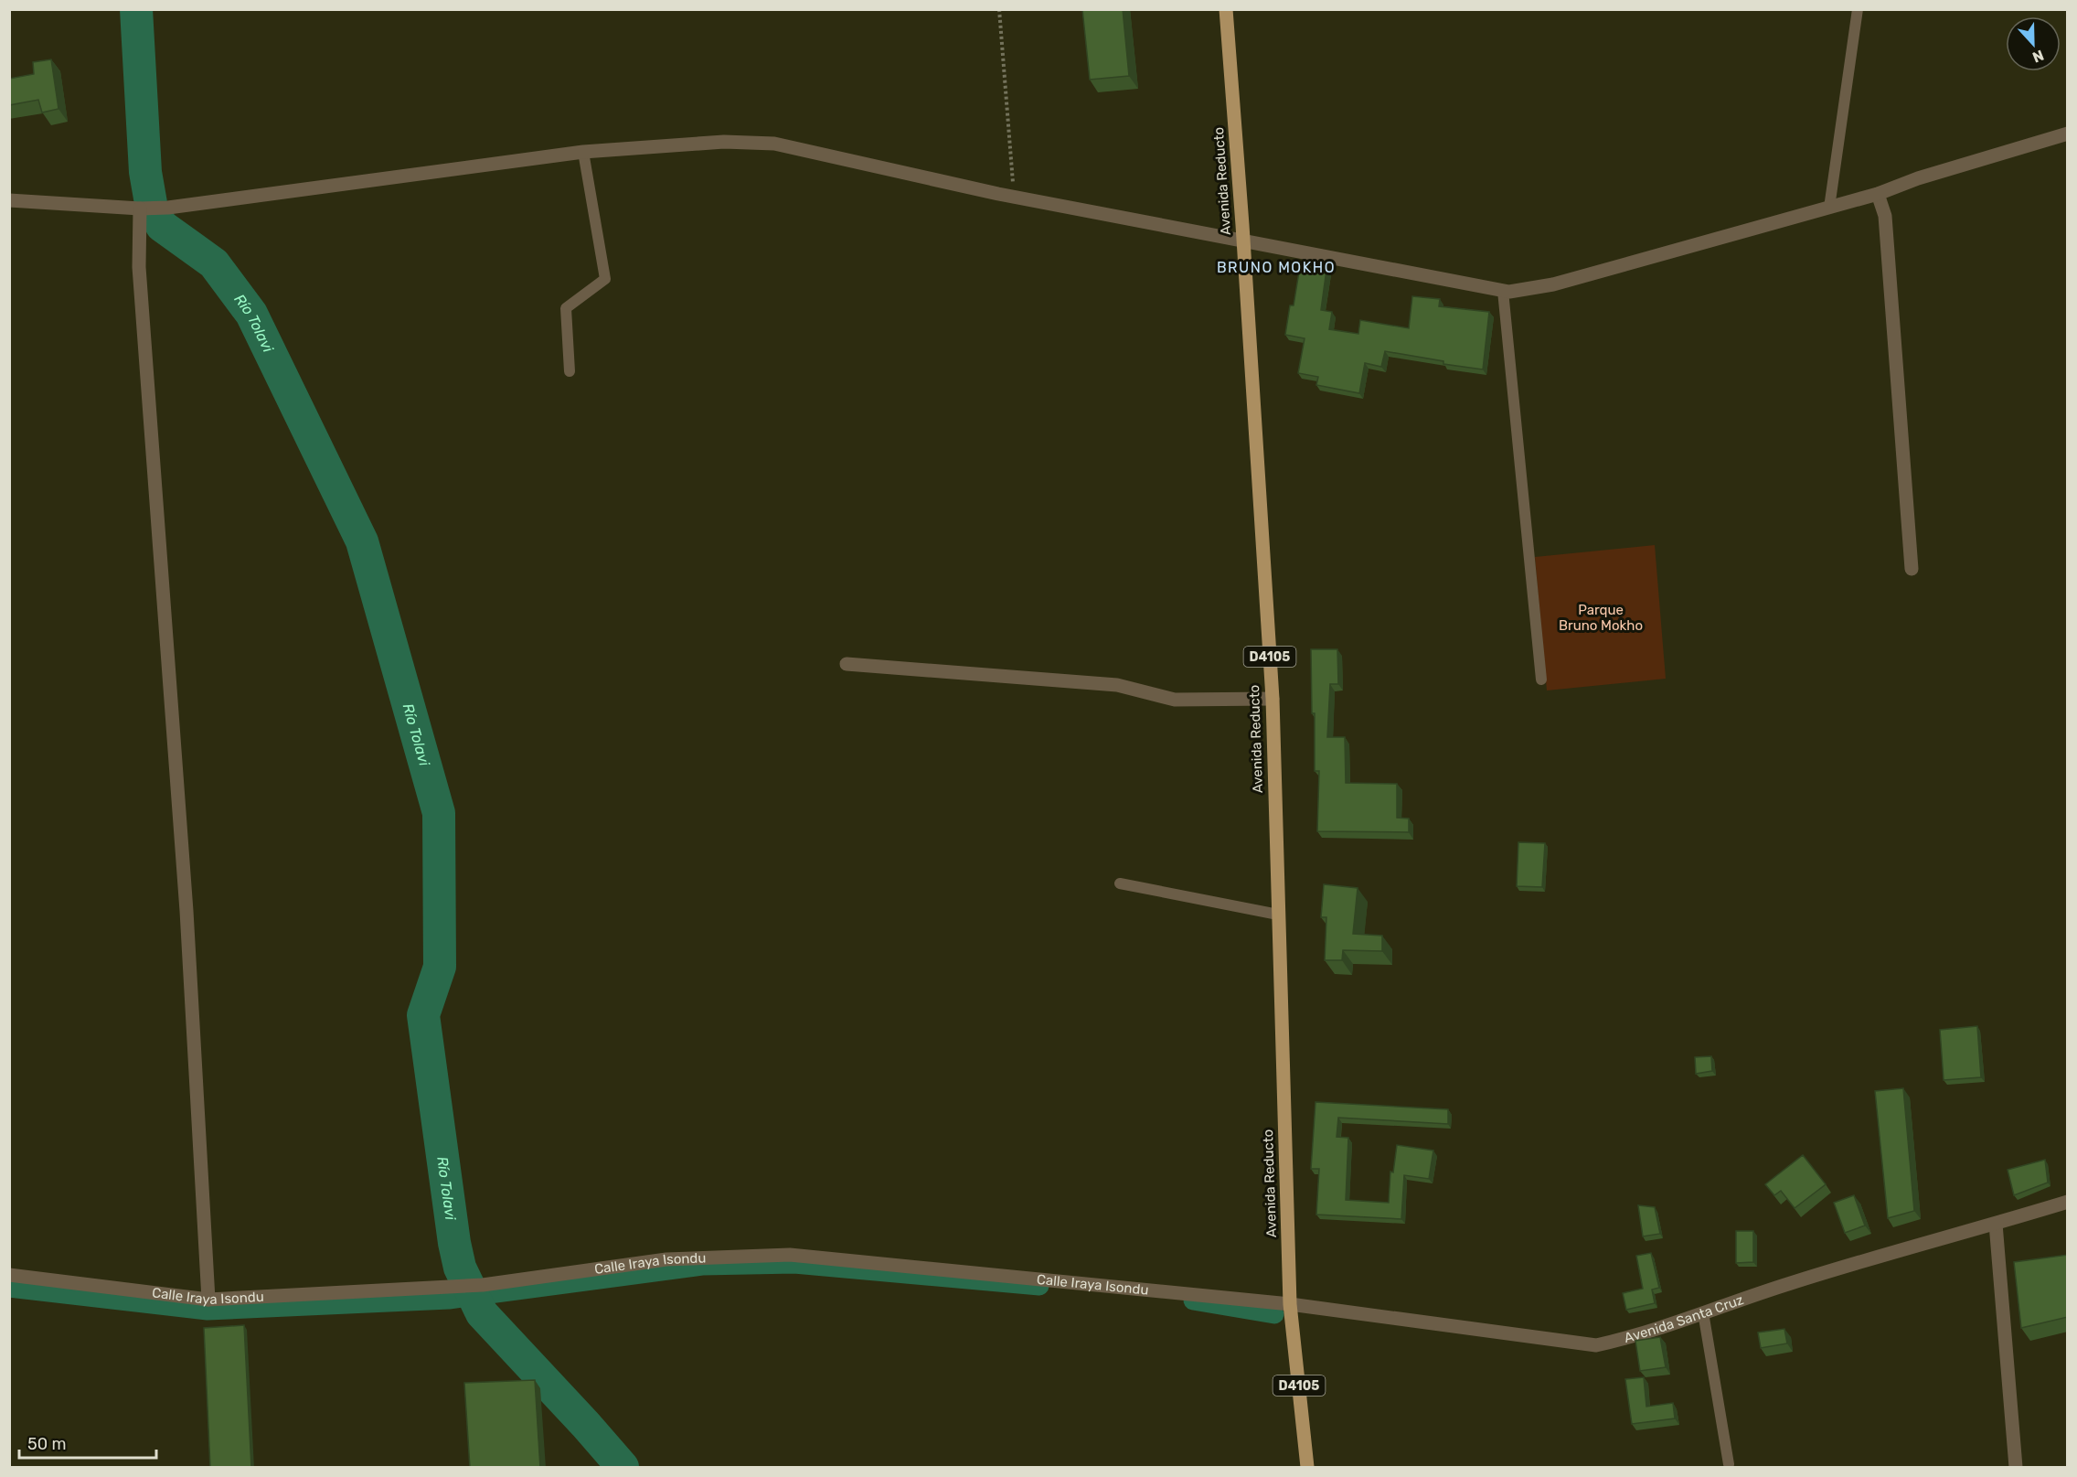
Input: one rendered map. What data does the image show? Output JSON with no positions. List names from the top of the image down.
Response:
{
  "streets": {
    "main road": ["Avenida Reducto", "D4105"],
    "street": ["Calle Iraya Isondu", "Avenida Santa Cruz"]
  },
  "crossings": [
    ["Avenida Reducto", "Calle Iraya Isondu"],
    ["Avenida Reducto", "Avenida Santa Cruz"],
    ["Calle Iraya Isondu", "Avenida Santa Cruz"]
  ],
  "districts": ["BRUNO MOKHO"],
  "water": ["Río Tolavi"],
  "parks": ["Parque Bruno Mokho"],
  "scale_bar": "50 m",
  "north": "bottom"
}
